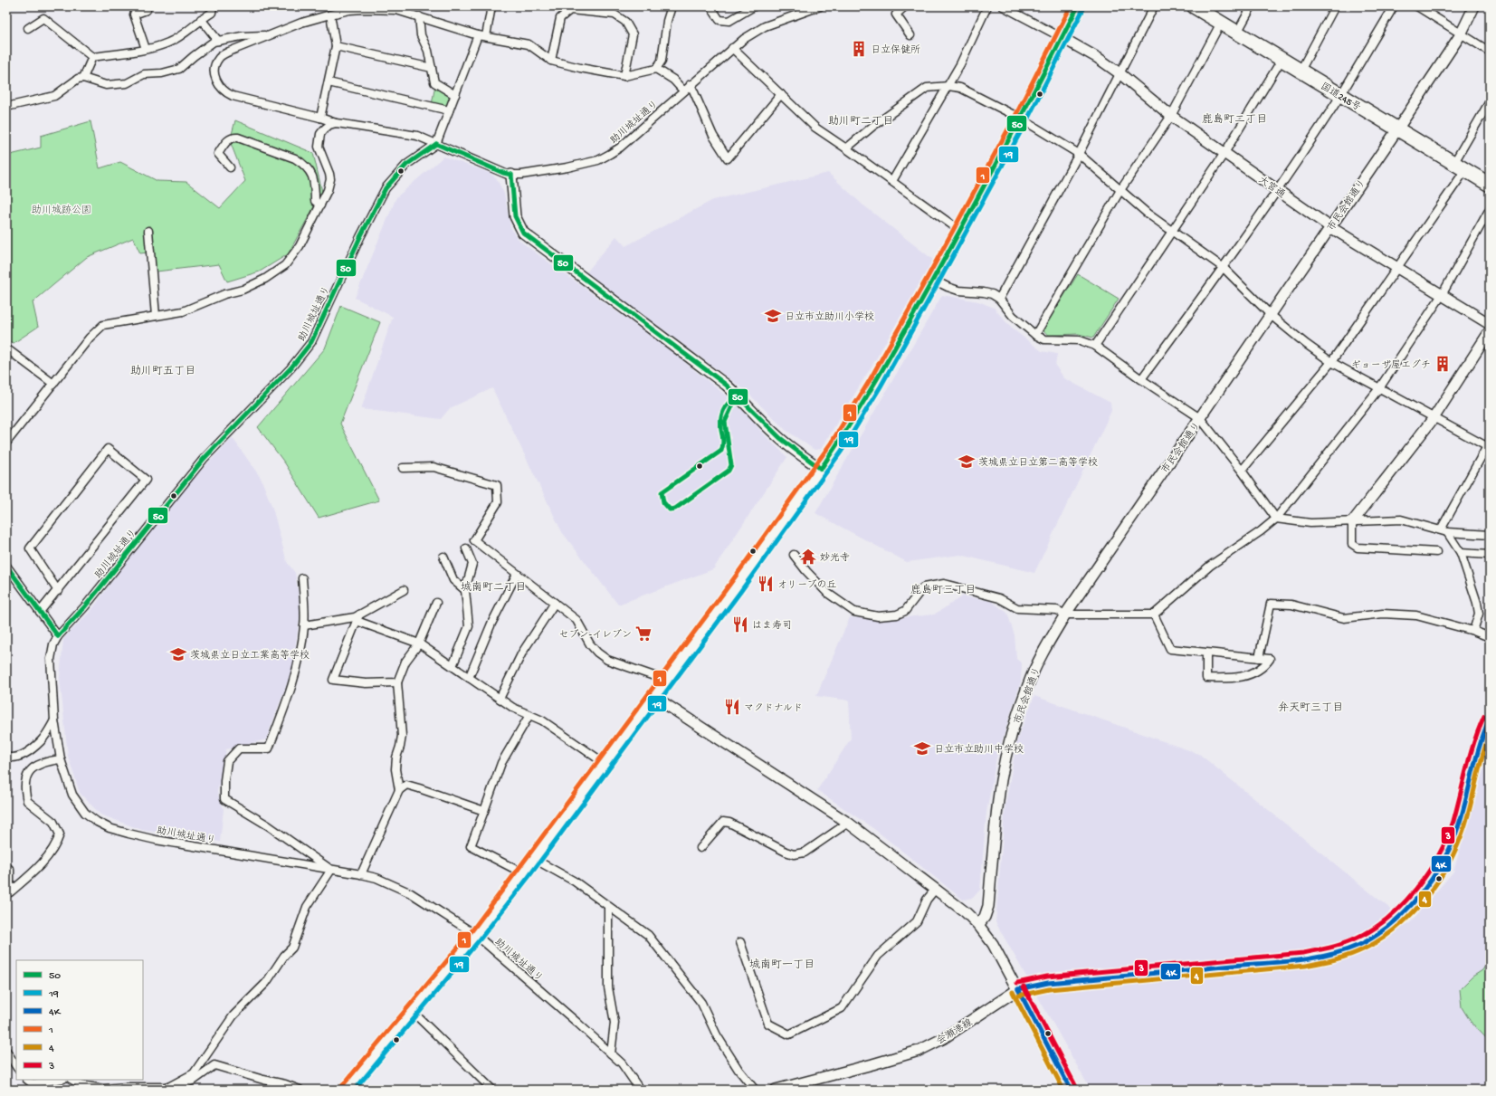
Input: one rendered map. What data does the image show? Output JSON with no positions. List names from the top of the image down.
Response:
{
  "streets": {
    "highway": ["国道245号"],
    "street": [
      "助川城址通り",
      "大宮通",
      "市民会館通り",
      "会瀬港線"
    ]
  },
  "crossings": [
    ["国道245号", "市民会館通り"],
    ["大宮通", "市民会館通り"]
  ],
  "districts": [
    "鹿島町二丁目",
    "助川町二丁目",
    "助川町五丁目",
    "城南町二丁目",
    "鹿島町三丁目",
    "弁天町三丁目",
    "城南町一丁目"
  ],
  "parks": ["助川城跡公園"],
  "places": {
    "building": ["日立保健所", "ギョーザ屋エグチ"],
    "school or university": [
      "日立市立助川小学校",
      "茨城県立日立第二高等学校",
      "茨城県立日立工業高等学校",
      "日立市立助川中学校"
    ],
    "temple": ["妙光寺"],
    "restaurant": ["オリーブの丘", "はま寿司", "マクドナルド"],
    "supermarket": ["セブン-イレブン"]
  },
  "lines": [
    "transit line 50",
    "transit line 1",
    "transit line 19",
    "transit line 3",
    "transit line 4K",
    "transit line 4"
  ],
  "legend": [
    "50",
    "19",
    "4K",
    "1",
    "4",
    "3"
  ]
}
